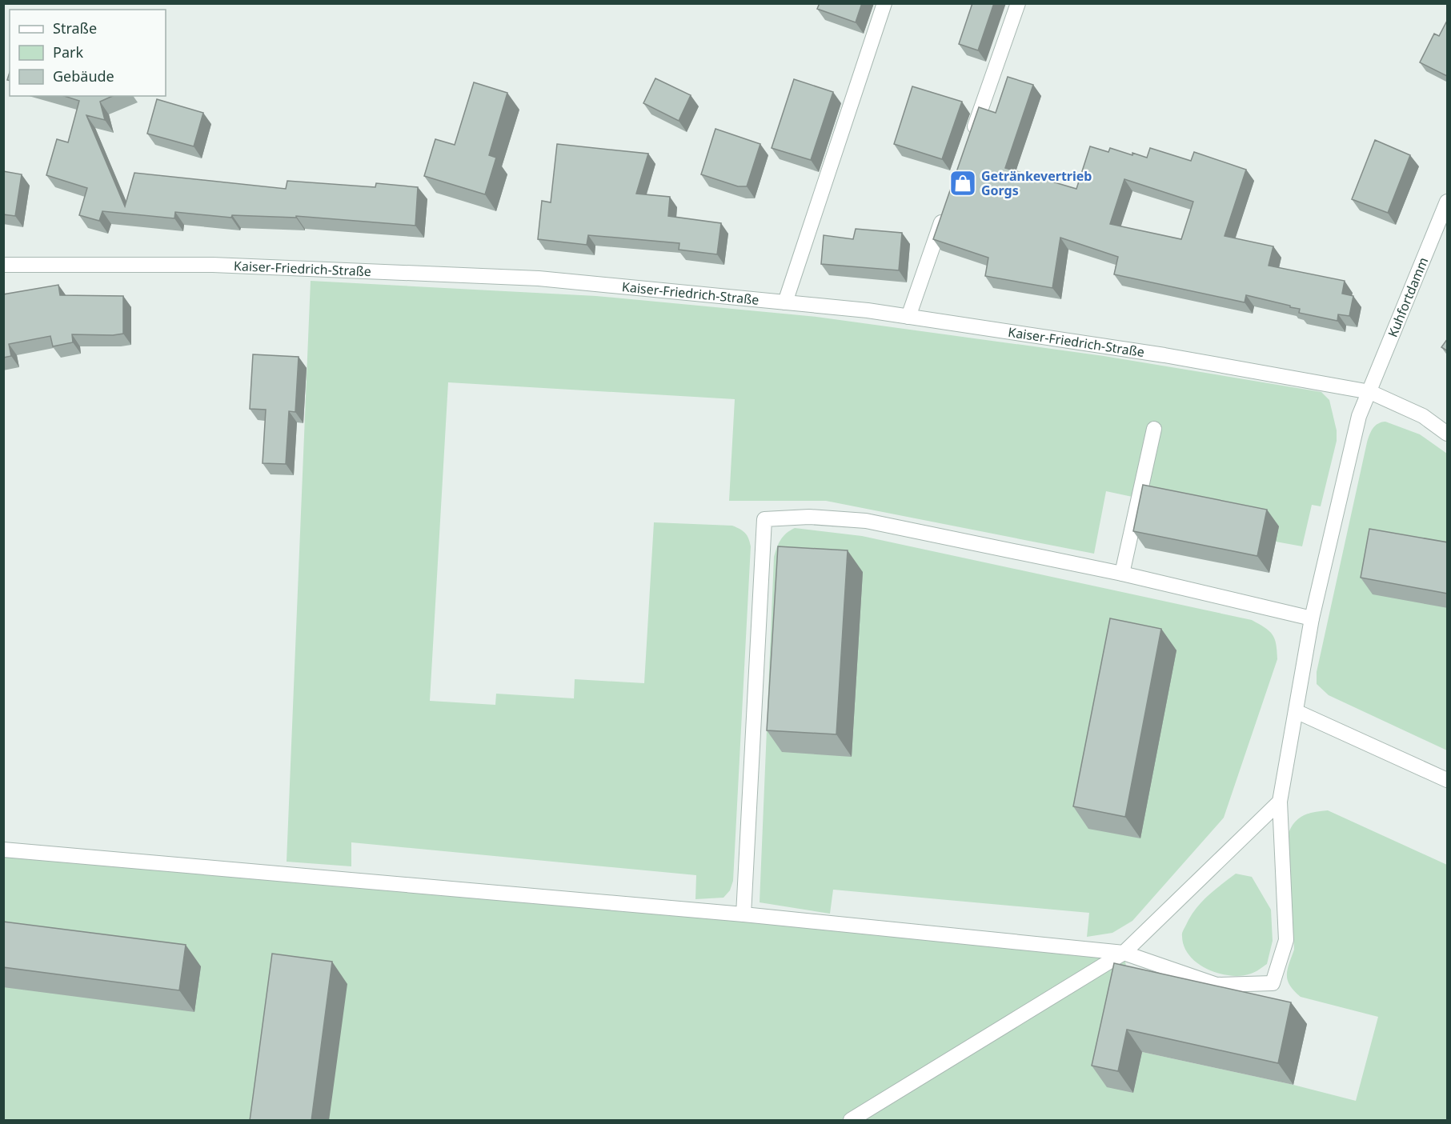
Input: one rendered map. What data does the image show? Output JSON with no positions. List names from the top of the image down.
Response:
{
  "streets": {
    "street": ["Kaiser-Friedrich-Straße", "Kuhfortdamm"]
  },
  "crossings": [
    ["Kaiser-Friedrich-Straße", "Kuhfortdamm"]
  ],
  "places": {
    "shop": ["Getränkevertrieb Gorgs"]
  },
  "legend": ["Straße", "Park", "Gebäude"]
}
